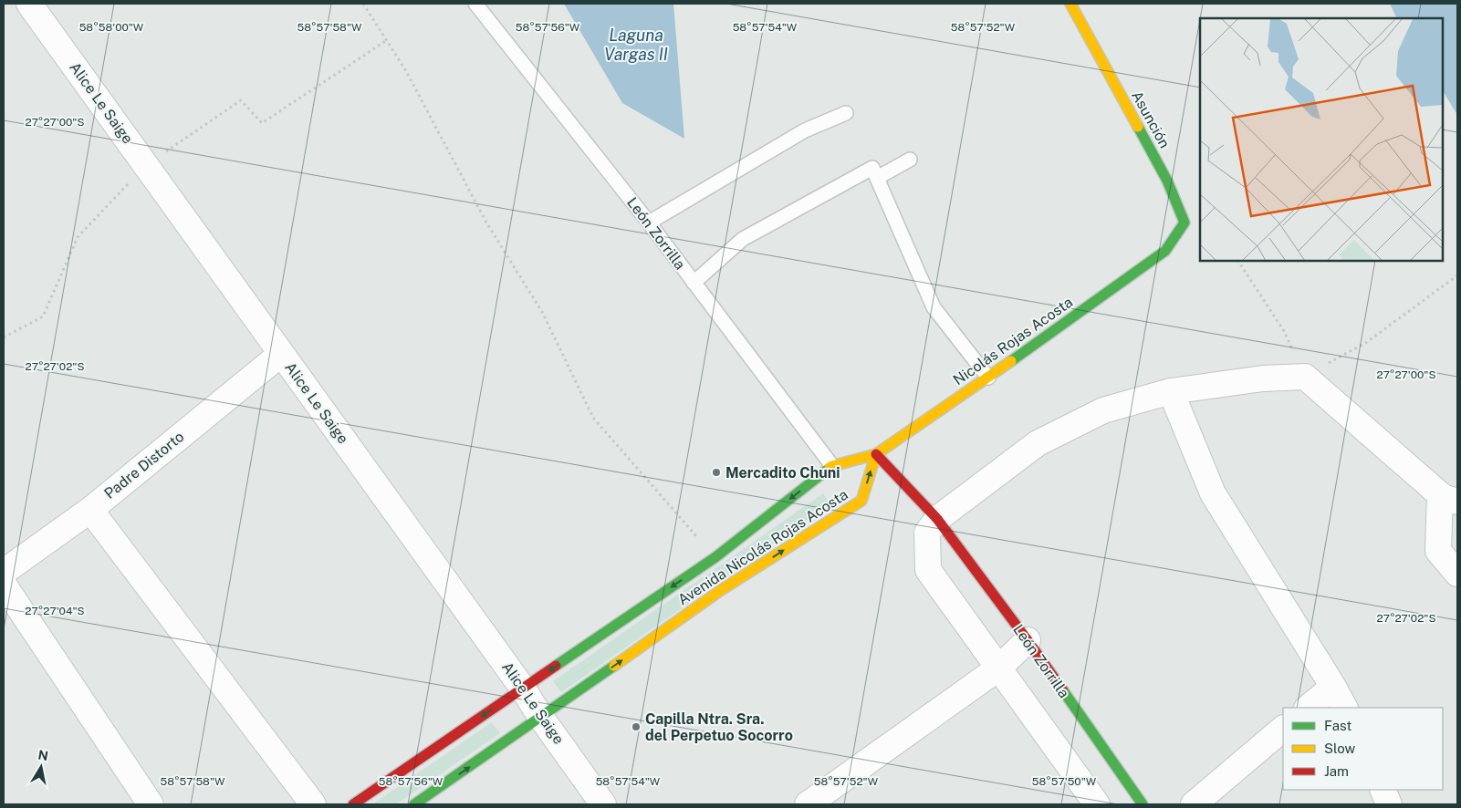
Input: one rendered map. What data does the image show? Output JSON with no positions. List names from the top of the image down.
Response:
{
  "streets": {
    "main road": [
      "Asunción",
      "León Zorrilla",
      "Nicolás Rojas Acosta",
      "Avenida Nicolás Rojas Acosta"
    ],
    "street": ["Alice Le Saige", "Padre Distorto"]
  },
  "crossings": [
    ["Alice Le Saige", "Padre Distorto"],
    ["Alice Le Saige", "Avenida Nicolás Rojas Acosta"],
    ["Asunción", "Nicolás Rojas Acosta"],
    ["León Zorrilla", "Nicolás Rojas Acosta"],
    ["León Zorrilla", "Avenida Nicolás Rojas Acosta"],
    ["Nicolás Rojas Acosta", "Avenida Nicolás Rojas Acosta"]
  ],
  "water": ["Laguna Vargas II"],
  "places": ["Mercadito Chuni", "Capilla Ntra. Sra. del Perpetuo Socorro"],
  "legend": ["Fast", "Slow", "Jam"],
  "north": "top",
  "coordinates": [
    "58°58'00\"W",
    "58°57'58\"W",
    "58°57'56\"W",
    "58°57'54\"W",
    "58°57'52\"W",
    "27°27'00\"S",
    "27°27'02\"S",
    "27°27'04\"S",
    "58°57'50\"W"
  ]
}
